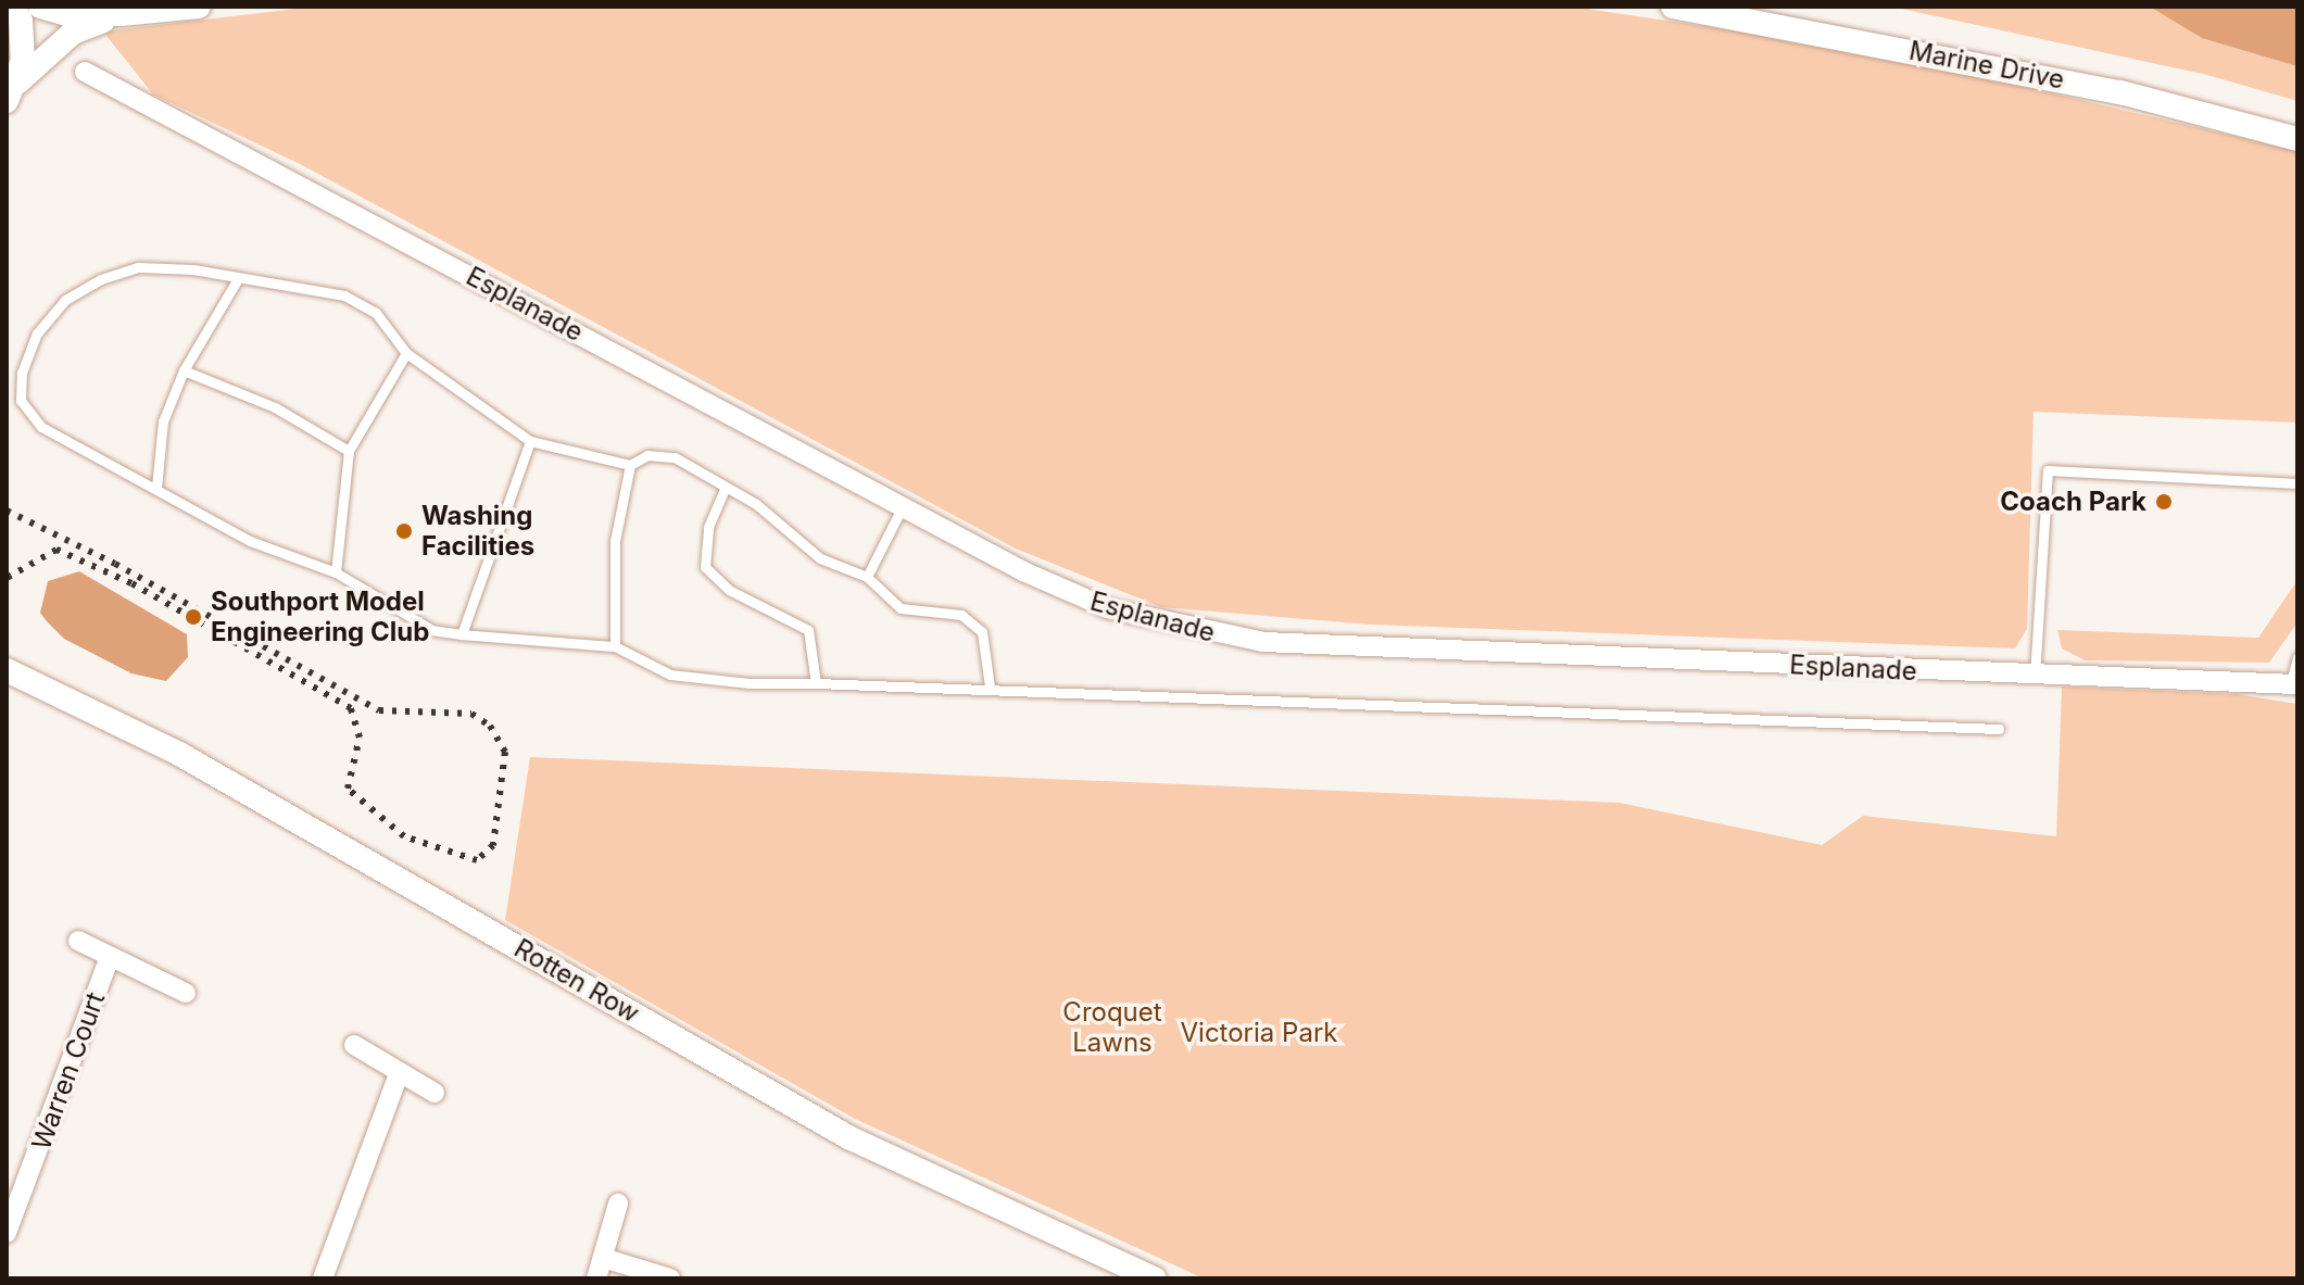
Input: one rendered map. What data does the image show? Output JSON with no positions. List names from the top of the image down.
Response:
{
  "streets": {
    "street": [
      "Marine Drive",
      "Esplanade",
      "Rotten Row",
      "Warren Court"
    ]
  },
  "parks": ["Croquet Lawns", "Victoria Park"],
  "places": ["Coach Park", "Washing Facilities", "Southport Model Engineering Club"]
}
